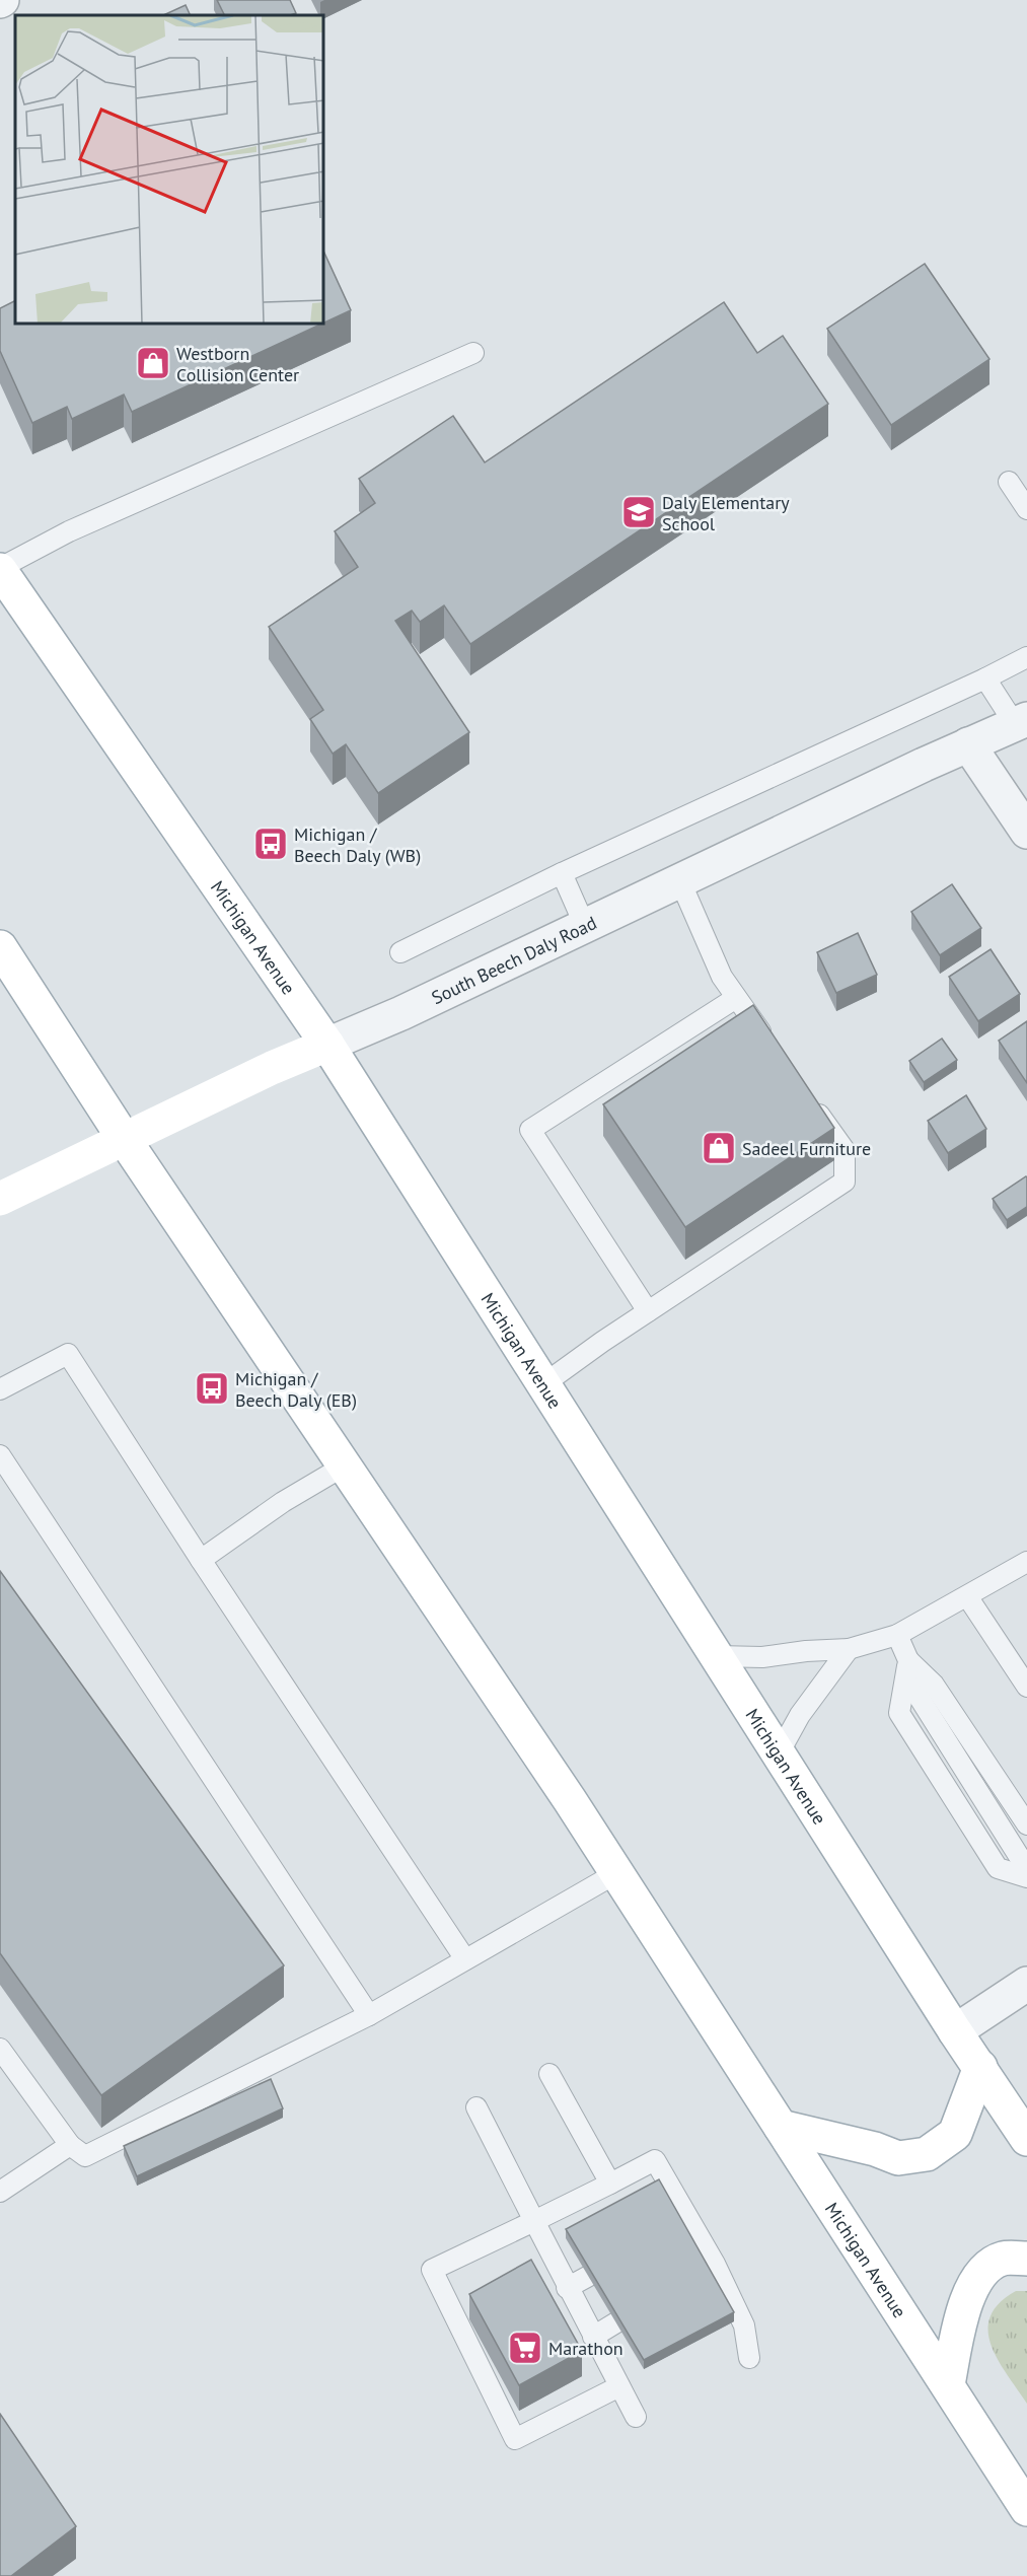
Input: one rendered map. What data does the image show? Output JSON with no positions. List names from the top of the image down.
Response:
{
  "streets": {
    "main road": ["Michigan Avenue", "South Beech Daly Road"]
  },
  "crossings": [
    ["Michigan Avenue", "South Beech Daly Road"]
  ],
  "places": {
    "shop": ["Westborn Collision Center", "Sadeel Furniture"],
    "school or university": ["Daly Elementary School"],
    "bus stop": ["Michigan / Beech Daly (WB)", "Michigan / Beech Daly (EB)"],
    "supermarket": ["Marathon"]
  }
}
